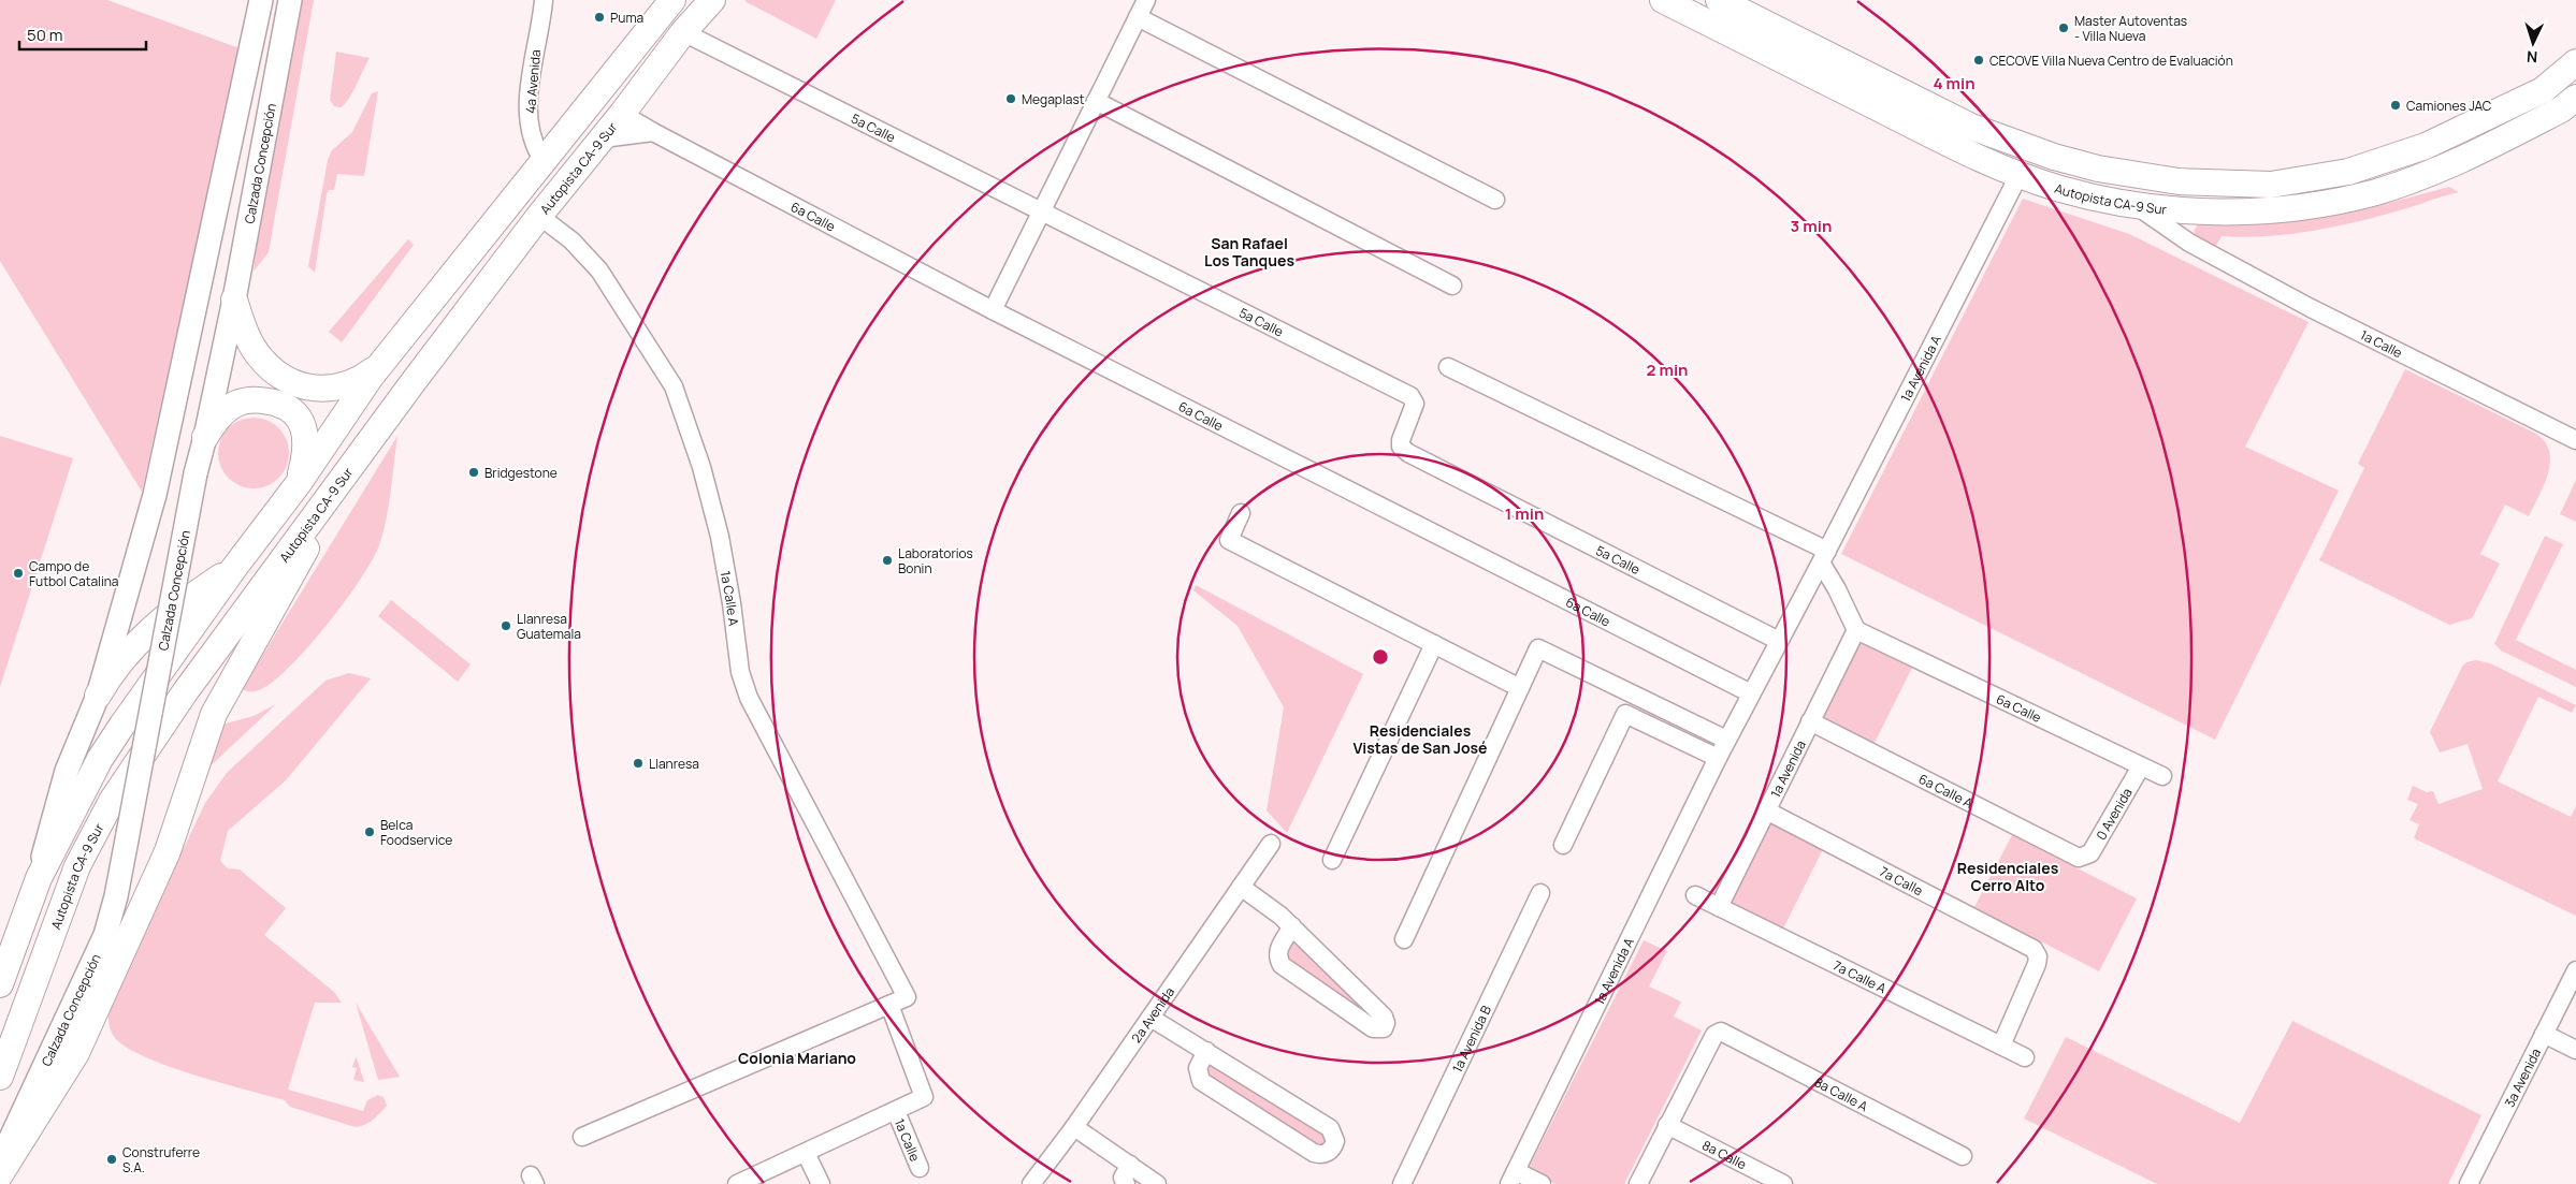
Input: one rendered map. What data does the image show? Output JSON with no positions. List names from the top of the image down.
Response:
{
  "streets": {
    "highway": ["Autopista CA-9 Sur"],
    "main road": ["Calzada Concepción"],
    "street": [
      "4a Avenida",
      "5a Calle",
      "6a Calle",
      "1a Calle",
      "1a Avenida A",
      "1a Calle A",
      "1a Avenida",
      "6a Calle A",
      "0 Avenida",
      "7a Calle",
      "7a Calle A",
      "2a Avenida",
      "1a Avenida B",
      "3a Avenida",
      "8a Calle A",
      "8a Calle"
    ]
  },
  "crossings": [
    ["5a Calle", "Autopista CA-9 Sur"],
    ["5a Calle", "1a Avenida A"],
    ["Autopista CA-9 Sur", "6a Calle"],
    ["Autopista CA-9 Sur", "1a Calle"],
    ["Autopista CA-9 Sur", "1a Avenida A"],
    ["Autopista CA-9 Sur", "1a Calle A"],
    ["6a Calle", "1a Avenida A"],
    ["6a Calle", "1a Avenida"],
    ["6a Calle", "0 Avenida"],
    ["1a Avenida", "6a Calle A"],
    ["1a Avenida", "7a Calle"],
    ["1a Avenida", "7a Calle A"],
    ["6a Calle A", "0 Avenida"],
    ["7a Calle", "7a Calle A"],
    ["8a Calle A", "8a Calle"]
  ],
  "districts": [
    "San Rafael Los Tanques",
    "Residenciales Vistas de San José",
    "Residenciales Cerro Alto",
    "Colonia Mariano"
  ],
  "places": [
    "Puma",
    "Master Autoventas - Villa Nueva",
    "CECOVE Villa Nueva Centro de Evaluación",
    "Megaplast",
    "Camiones JAC",
    "Bridgestone",
    "Laboratorios Bonin",
    "Campo de Futbol Catalina",
    "Llanresa Guatemala",
    "Llanresa",
    "Belca Foodservice",
    "Construferre S.A."
  ],
  "scale_bar": "50 m",
  "north": "bottom",
  "rings": [
    "4 min",
    "3 min",
    "2 min",
    "1 min"
  ]
}
